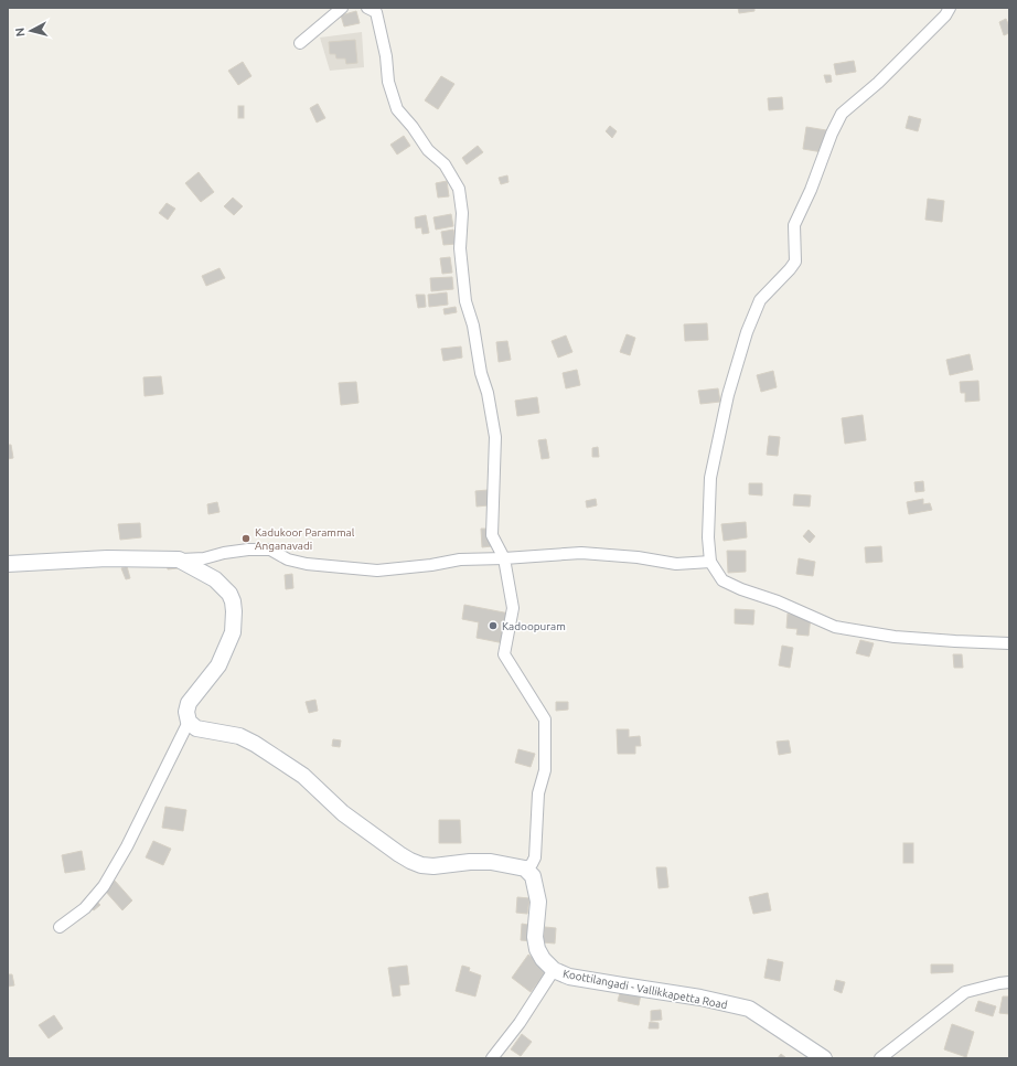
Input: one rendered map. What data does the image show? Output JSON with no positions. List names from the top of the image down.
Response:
{
  "streets": {
    "main road": ["Koottilangadi - Vallikkapetta Road"]
  },
  "places": ["Kadukoor Parammal Anganavadi", "Kadoopuram"],
  "north": "left"
}
